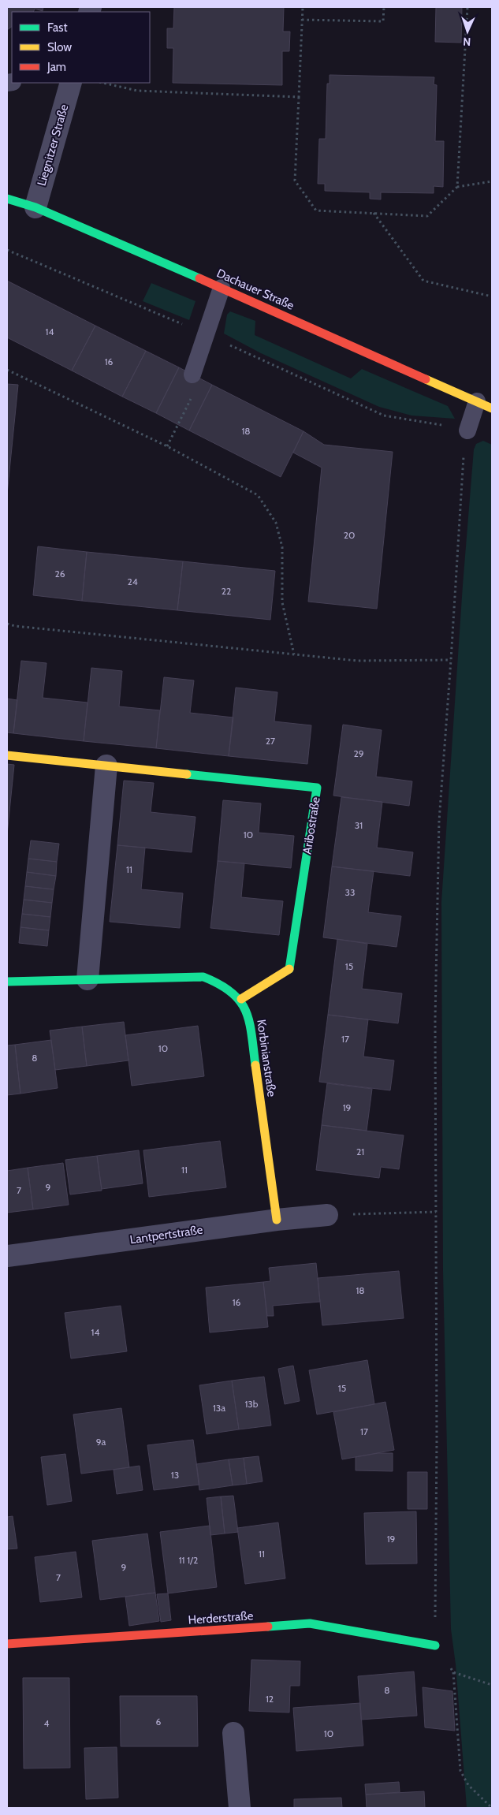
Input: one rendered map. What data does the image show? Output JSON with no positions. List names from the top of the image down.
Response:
{
  "streets": {
    "street": [
      "Liegnitzer Straße",
      "Dachauer Straße",
      "Aribostraße",
      "Korbinianstraße",
      "Lantpertstraße",
      "Herderstraße"
    ]
  },
  "crossings": [
    ["Liegnitzer Straße", "Dachauer Straße"],
    ["Aribostraße", "Korbinianstraße"],
    ["Korbinianstraße", "Lantpertstraße"]
  ],
  "house_numbers": [
    "14",
    "16",
    "18",
    "20",
    "26",
    "24",
    "22",
    "27",
    "29",
    "31",
    "10",
    "11",
    "33",
    "15",
    "17",
    "10",
    "8",
    "19",
    "21",
    "11",
    "9",
    "7",
    "18",
    "16",
    "14",
    "15",
    "13b",
    "13a",
    "17",
    "9a",
    "13",
    "19",
    "11",
    "11 1/2",
    "9",
    "7",
    "8",
    "12",
    "6",
    "4",
    "10"
  ],
  "legend": ["Fast", "Slow", "Jam"],
  "north": "bottom"
}
